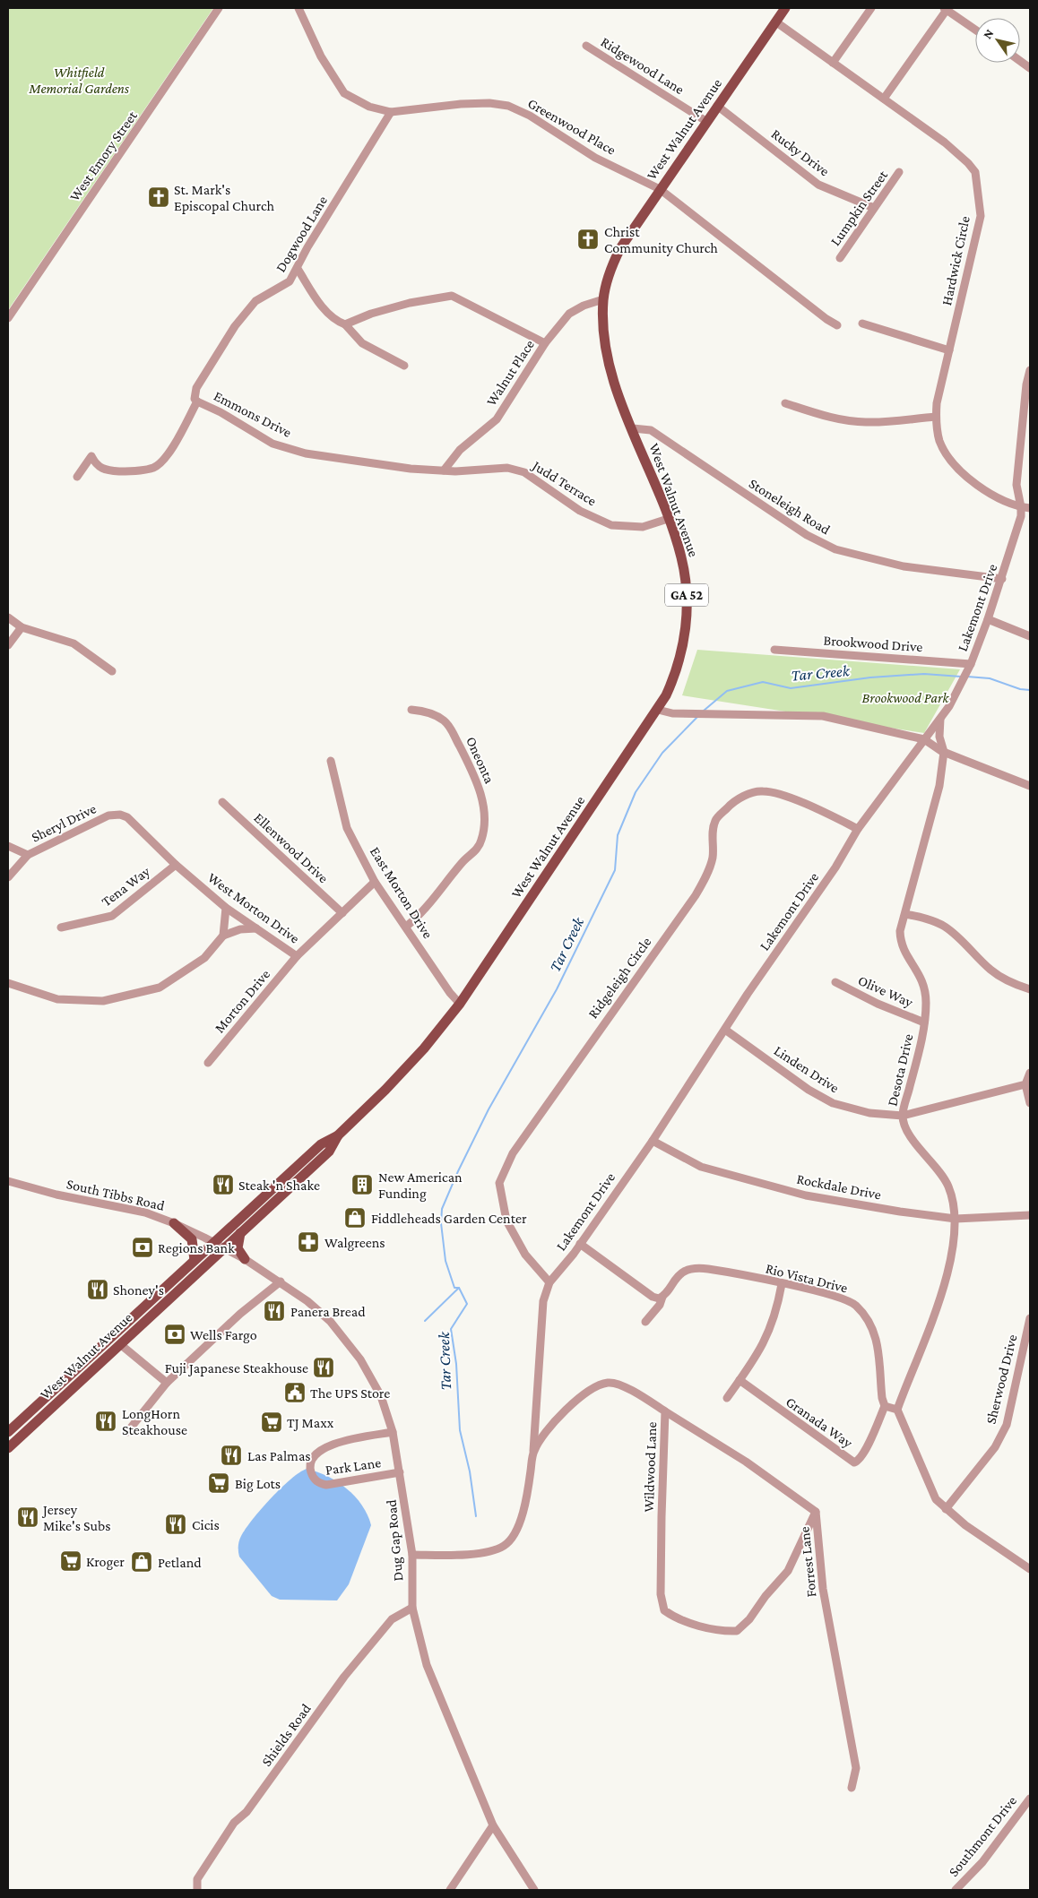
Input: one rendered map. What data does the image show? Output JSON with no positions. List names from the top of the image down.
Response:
{
  "streets": {
    "main road": ["West Walnut Avenue", "GA 52"],
    "street": [
      "Ridgewood Lane",
      "Greenwood Place",
      "Rucky Drive",
      "West Emory Street",
      "Lumpkin Street",
      "Dogwood Lane",
      "Hardwick Circle",
      "Walnut Place",
      "Emmons Drive",
      "Judd Terrace",
      "Stoneleigh Road",
      "Lakemont Drive",
      "Brookwood Drive",
      "Oneonta",
      "Sheryl Drive",
      "Ellenwood Drive",
      "Tena Way",
      "East Morton Drive",
      "West Morton Drive",
      "Ridgeleigh Circle",
      "Olive Way",
      "Morton Drive",
      "Linden Drive",
      "Desota Drive",
      "Rockdale Drive",
      "South Tibbs Road",
      "Rio Vista Drive",
      "Sherwood Drive",
      "Granada Way",
      "Park Lane",
      "Wildwood Lane",
      "Dug Gap Road",
      "Forrest Lane",
      "Shields Road",
      "Southmont Drive"
    ]
  },
  "crossings": [
    ["Ridgewood Lane", "West Walnut Avenue"],
    ["Greenwood Place", "West Walnut Avenue"],
    ["Greenwood Place", "Dogwood Lane"],
    ["West Walnut Avenue", "Rucky Drive"],
    ["West Walnut Avenue", "Hardwick Circle"],
    ["West Walnut Avenue", "Walnut Place"],
    ["West Walnut Avenue", "Judd Terrace"],
    ["West Walnut Avenue", "Stoneleigh Road"],
    ["West Walnut Avenue", "East Morton Drive"],
    ["West Walnut Avenue", "South Tibbs Road"],
    ["West Walnut Avenue", "Dug Gap Road"],
    ["Rucky Drive", "Lumpkin Street"],
    ["Dogwood Lane", "Emmons Drive"],
    ["Hardwick Circle", "Lakemont Drive"],
    ["Walnut Place", "Emmons Drive"],
    ["Walnut Place", "Judd Terrace"],
    ["Emmons Drive", "Judd Terrace"],
    ["Stoneleigh Road", "Lakemont Drive"],
    ["Lakemont Drive", "Brookwood Drive"],
    ["Lakemont Drive", "Ridgeleigh Circle"],
    ["Lakemont Drive", "Linden Drive"],
    ["Lakemont Drive", "Desota Drive"],
    ["Lakemont Drive", "Rockdale Drive"],
    ["Lakemont Drive", "Wildwood Lane"],
    ["Oneonta", "East Morton Drive"],
    ["Sheryl Drive", "West Morton Drive"],
    ["Ellenwood Drive", "West Morton Drive"],
    ["Tena Way", "West Morton Drive"],
    ["East Morton Drive", "West Morton Drive"],
    ["West Morton Drive", "Morton Drive"],
    ["Olive Way", "Desota Drive"],
    ["Linden Drive", "Desota Drive"],
    ["Desota Drive", "Rockdale Drive"],
    ["South Tibbs Road", "Dug Gap Road"],
    ["Rio Vista Drive", "Granada Way"],
    ["Park Lane", "Dug Gap Road"],
    ["Wildwood Lane", "Dug Gap Road"],
    ["Wildwood Lane", "Forrest Lane"],
    ["Dug Gap Road", "Shields Road"]
  ],
  "water": ["Tar Creek"],
  "parks": ["Whitfield Memorial Gardens", "Brookwood Park"],
  "places": {
    "church": ["St. Mark's Episcopal Church", "Christ Community Church"],
    "restaurant": [
      "Steak 'n Shake",
      "Shoney's",
      "Panera Bread",
      "Fuji Japanese Steakhouse",
      "LongHorn Steakhouse",
      "Las Palmas",
      "Jersey Mike's Subs",
      "Cicis"
    ],
    "building": ["New American Funding"],
    "shop": ["Fiddleheads Garden Center", "Petland"],
    "pharmacy": ["Walgreens"],
    "bank": ["Regions Bank", "Wells Fargo"],
    "public building": ["The UPS Store"],
    "supermarket": ["TJ Maxx", "Big Lots", "Kroger"]
  },
  "north": "top left"
}
